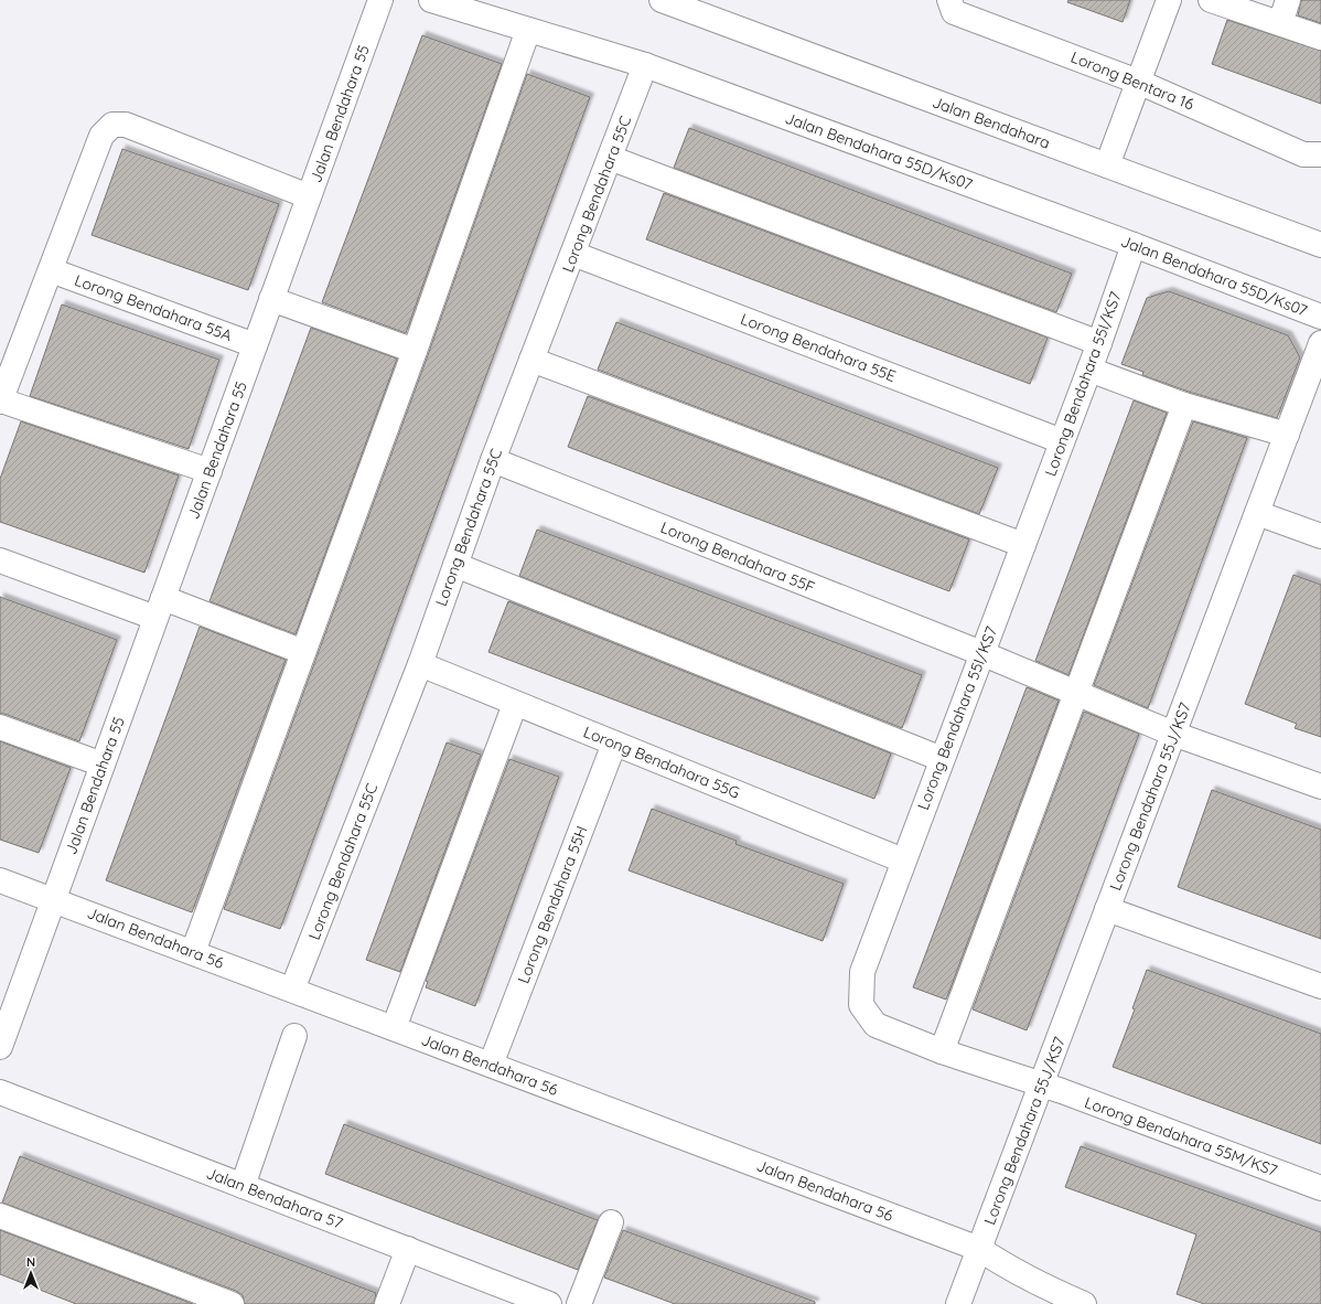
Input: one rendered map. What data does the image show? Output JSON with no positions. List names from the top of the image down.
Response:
{
  "streets": {
    "street": [
      "Lorong Bentara 16",
      "Jalan Bendahara 55",
      "Jalan Bendahara",
      "Jalan Bendahara 55D/Ks07",
      "Lorong Bendahara 55C",
      "Lorong Bendahara 55A",
      "Lorong Bendahara 55E",
      "Lorong Bendahara 55I/KS7",
      "Lorong Bendahara 55F",
      "Lorong Bendahara 55G",
      "Lorong Bendahara 55J/KS7",
      "Lorong Bendahara 55H",
      "Jalan Bendahara 56",
      "Lorong Bendahara 55M/KS7",
      "Jalan Bendahara 57"
    ]
  },
  "crossings": [
    ["Jalan Bendahara 55", "Lorong Bendahara 55A"],
    ["Jalan Bendahara 55", "Jalan Bendahara 56"],
    ["Jalan Bendahara 55D/Ks07", "Lorong Bendahara 55C"],
    ["Jalan Bendahara 55D/Ks07", "Lorong Bendahara 55I/KS7"],
    ["Lorong Bendahara 55C", "Lorong Bendahara 55E"],
    ["Lorong Bendahara 55C", "Lorong Bendahara 55F"],
    ["Lorong Bendahara 55C", "Lorong Bendahara 55G"],
    ["Lorong Bendahara 55C", "Jalan Bendahara 56"],
    ["Lorong Bendahara 55E", "Lorong Bendahara 55I/KS7"],
    ["Lorong Bendahara 55I/KS7", "Lorong Bendahara 55F"],
    ["Lorong Bendahara 55I/KS7", "Lorong Bendahara 55G"],
    ["Lorong Bendahara 55I/KS7", "Lorong Bendahara 55J/KS7"],
    ["Lorong Bendahara 55I/KS7", "Lorong Bendahara 55M/KS7"],
    ["Lorong Bendahara 55F", "Lorong Bendahara 55J/KS7"],
    ["Lorong Bendahara 55G", "Lorong Bendahara 55H"],
    ["Lorong Bendahara 55J/KS7", "Jalan Bendahara 56"],
    ["Lorong Bendahara 55J/KS7", "Lorong Bendahara 55M/KS7"],
    ["Lorong Bendahara 55H", "Jalan Bendahara 56"]
  ],
  "north": "top"
}
